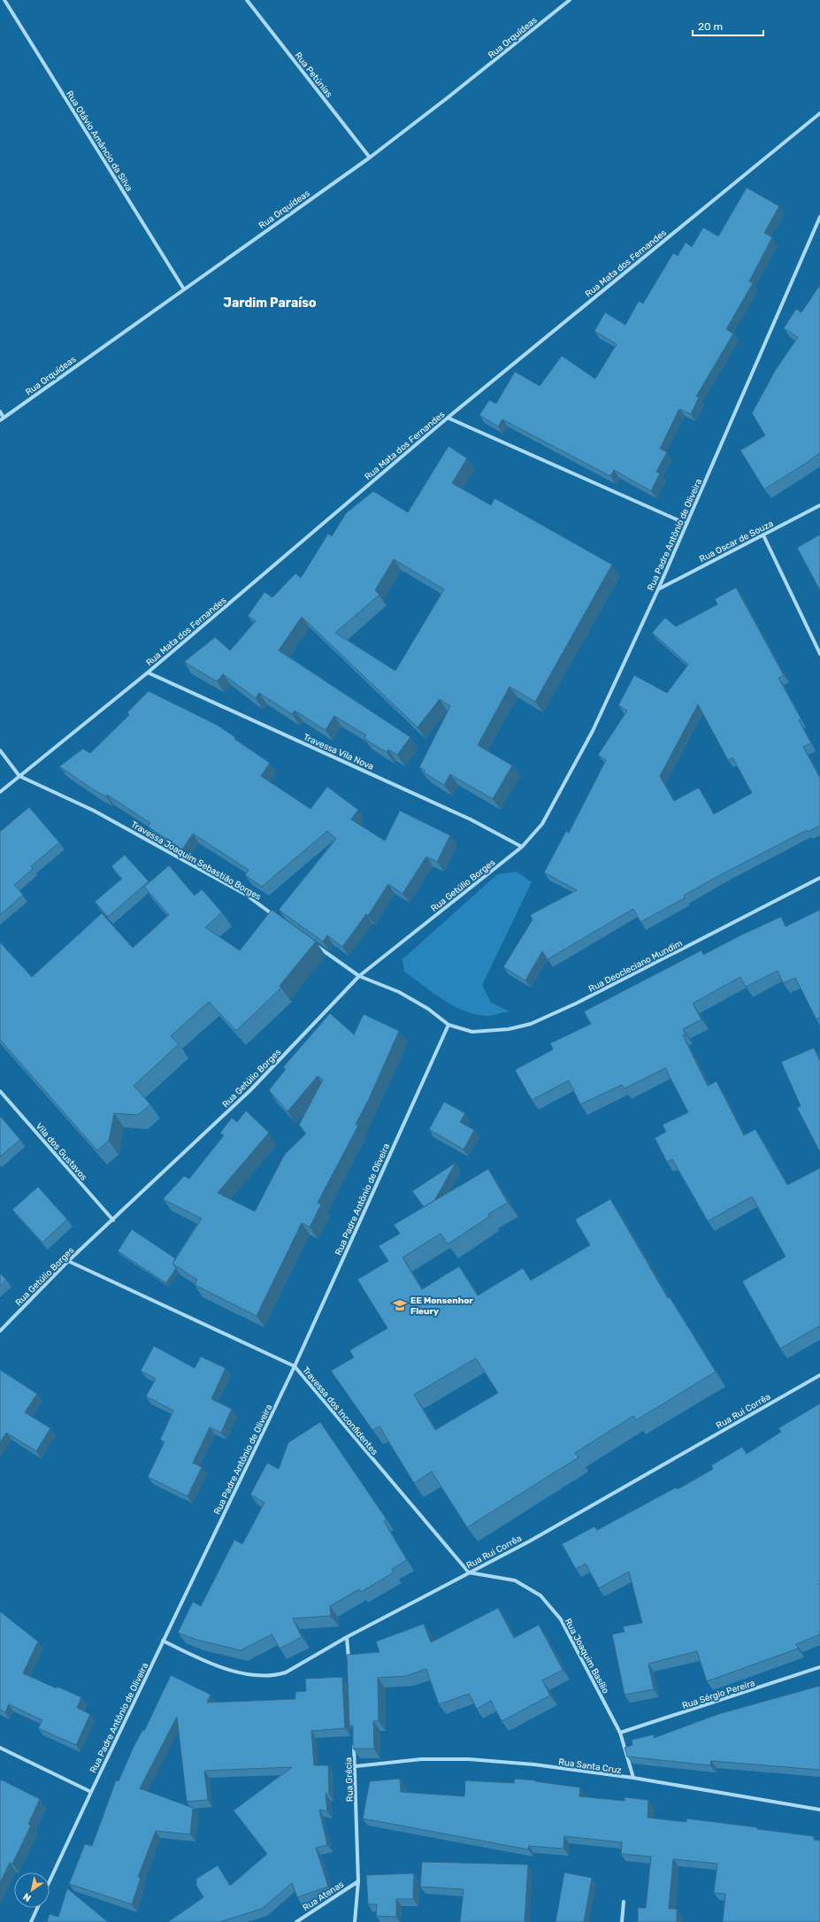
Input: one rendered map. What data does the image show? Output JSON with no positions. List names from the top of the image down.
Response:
{
  "streets": {
    "street": [
      "Rua Orquídeas",
      "Rua Petúnias",
      "Rua Otávio Amâncio da Silva",
      "Rua Mata dos Fernandes",
      "Rua Padre Antônio de Oliveira",
      "Rua Oscar de Souza",
      "Travessa Vila Nova",
      "Travessa Joaquim Sebastião Borges",
      "Rua Getúlio Borges",
      "Rua Deocleciano Mundim",
      "Vila dos Gustavos",
      "Travessa dos Inconfidentes",
      "Rua Rui Corrêa",
      "Rua Joaquim Basílio",
      "Rua Sérgio Pereira",
      "Rua Santa Cruz",
      "Rua Grécia",
      "Rua Atenas"
    ]
  },
  "crossings": [
    ["Rua Orquídeas", "Rua Petúnias"],
    ["Rua Orquídeas", "Rua Otávio Amâncio da Silva"],
    ["Rua Mata dos Fernandes", "Travessa Vila Nova"],
    ["Rua Mata dos Fernandes", "Travessa Joaquim Sebastião Borges"],
    ["Rua Padre Antônio de Oliveira", "Rua Oscar de Souza"],
    ["Rua Padre Antônio de Oliveira", "Travessa Vila Nova"],
    ["Rua Padre Antônio de Oliveira", "Rua Getúlio Borges"],
    ["Rua Padre Antônio de Oliveira", "Rua Deocleciano Mundim"],
    ["Rua Padre Antônio de Oliveira", "Travessa dos Inconfidentes"],
    ["Rua Padre Antônio de Oliveira", "Rua Rui Corrêa"],
    ["Travessa Vila Nova", "Rua Getúlio Borges"],
    ["Rua Getúlio Borges", "Vila dos Gustavos"],
    ["Rua Getúlio Borges", "Travessa dos Inconfidentes"],
    ["Travessa dos Inconfidentes", "Rua Rui Corrêa"],
    ["Travessa dos Inconfidentes", "Rua Joaquim Basílio"],
    ["Rua Rui Corrêa", "Rua Joaquim Basílio"],
    ["Rua Joaquim Basílio", "Rua Sérgio Pereira"],
    ["Rua Joaquim Basílio", "Rua Santa Cruz"],
    ["Rua Santa Cruz", "Rua Grécia"],
    ["Rua Grécia", "Rua Atenas"]
  ],
  "districts": ["Jardim Paraíso"],
  "places": {
    "school or university": ["EE Monsenhor Fleury"]
  },
  "scale_bar": "20 m",
  "north": "bottom left"
}
